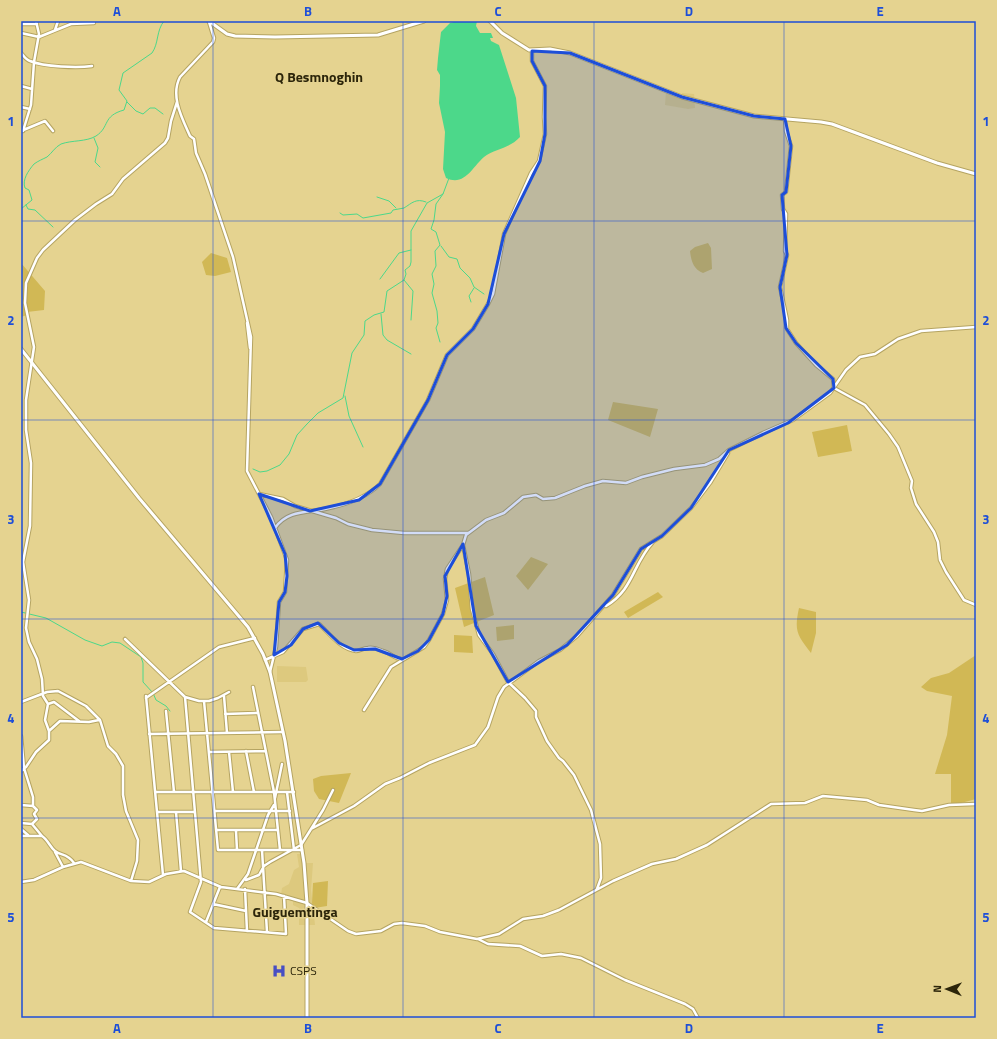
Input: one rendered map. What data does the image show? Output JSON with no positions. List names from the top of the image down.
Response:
{
  "districts": ["Q Besmnoghin", "Guiguemtinga"],
  "places": {
    "hospital": ["CSPS"]
  },
  "north": "left",
  "grid": {
    "columns": [
      "A",
      "B",
      "C",
      "D",
      "E"
    ],
    "rows": [
      "1",
      "2",
      "3",
      "4",
      "5"
    ]
  }
}
